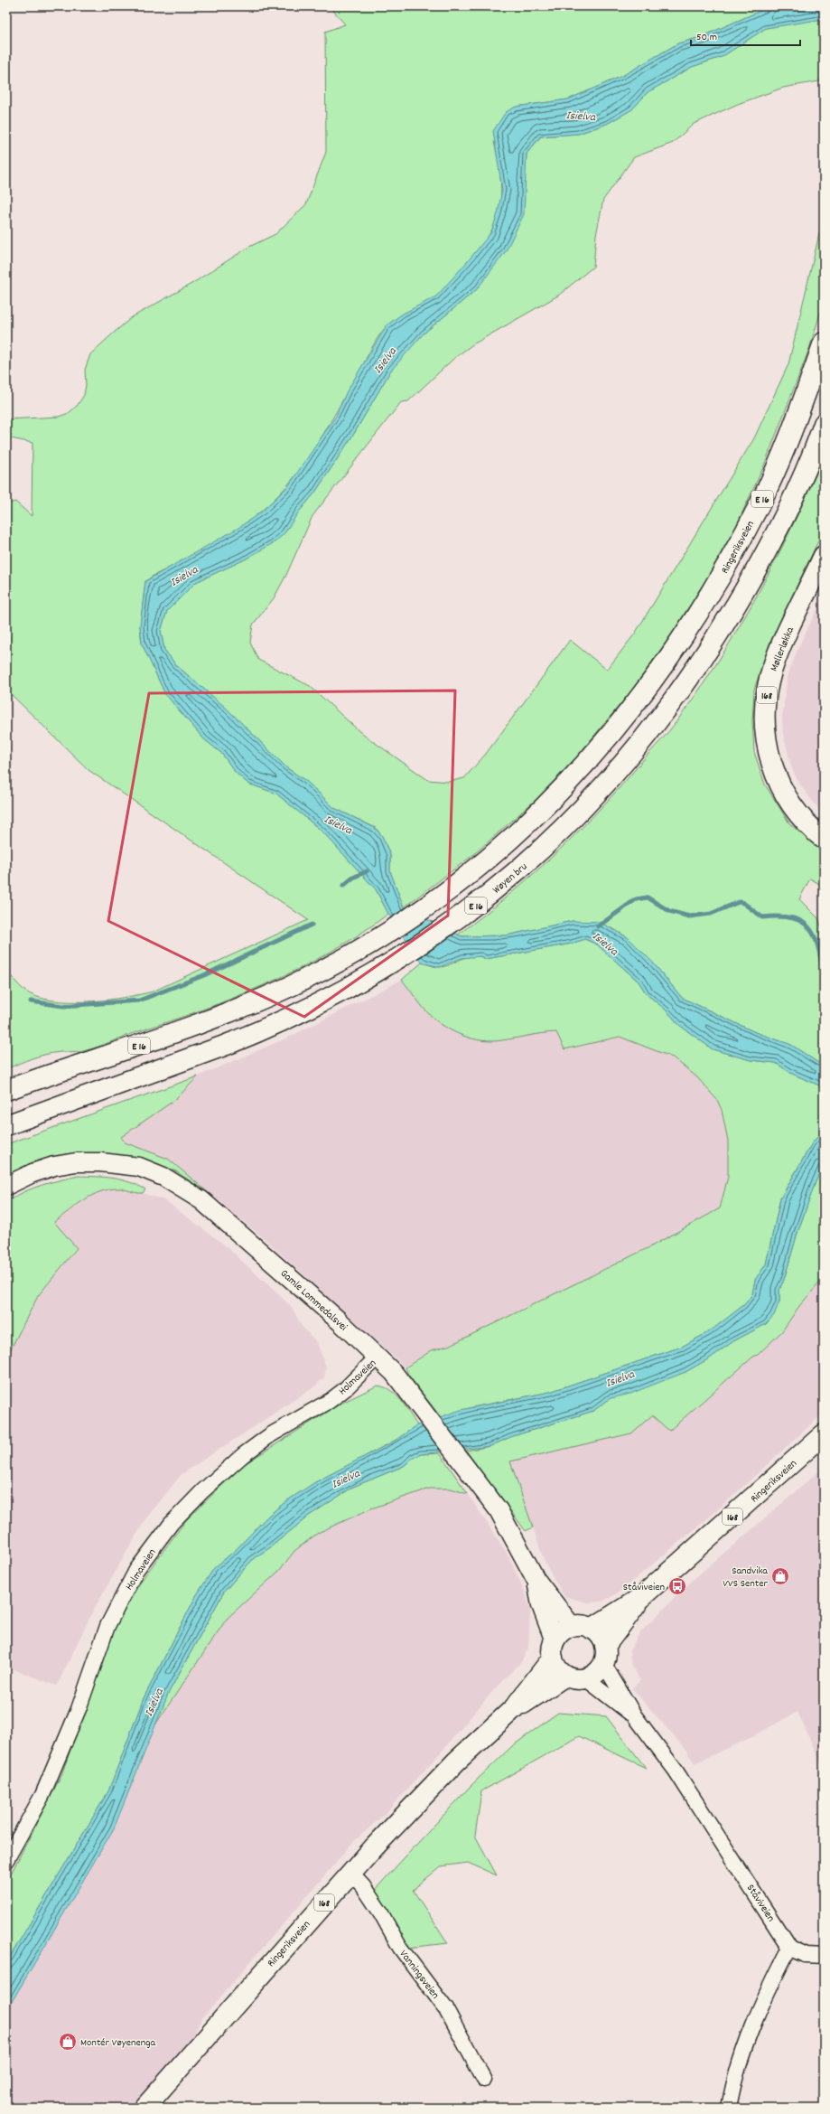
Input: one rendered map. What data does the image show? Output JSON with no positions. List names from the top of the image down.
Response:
{
  "streets": {
    "main road": [
      "E 16",
      "Ringeriksveien",
      "Møllerløkka",
      "168",
      "Wøyen bru"
    ],
    "street": [
      "Gamle Lommedalsvei",
      "Holmaveien",
      "Ståviveien",
      "Vanningsveien"
    ]
  },
  "crossings": [
    ["Ringeriksveien", "168"],
    ["Ringeriksveien", "Gamle Lommedalsvei"],
    ["Ringeriksveien", "Ståviveien"],
    ["Ringeriksveien", "Vanningsveien"],
    ["168", "Gamle Lommedalsvei"],
    ["168", "Ståviveien"],
    ["Gamle Lommedalsvei", "Holmaveien"],
    ["Gamle Lommedalsvei", "Ståviveien"]
  ],
  "water": ["Isielva"],
  "places": {
    "shop": ["Sandvika VVS Senter", "Montér Vøyenenga"],
    "bus stop": ["Ståviveien"]
  },
  "scale_bar": "50 m"
}
